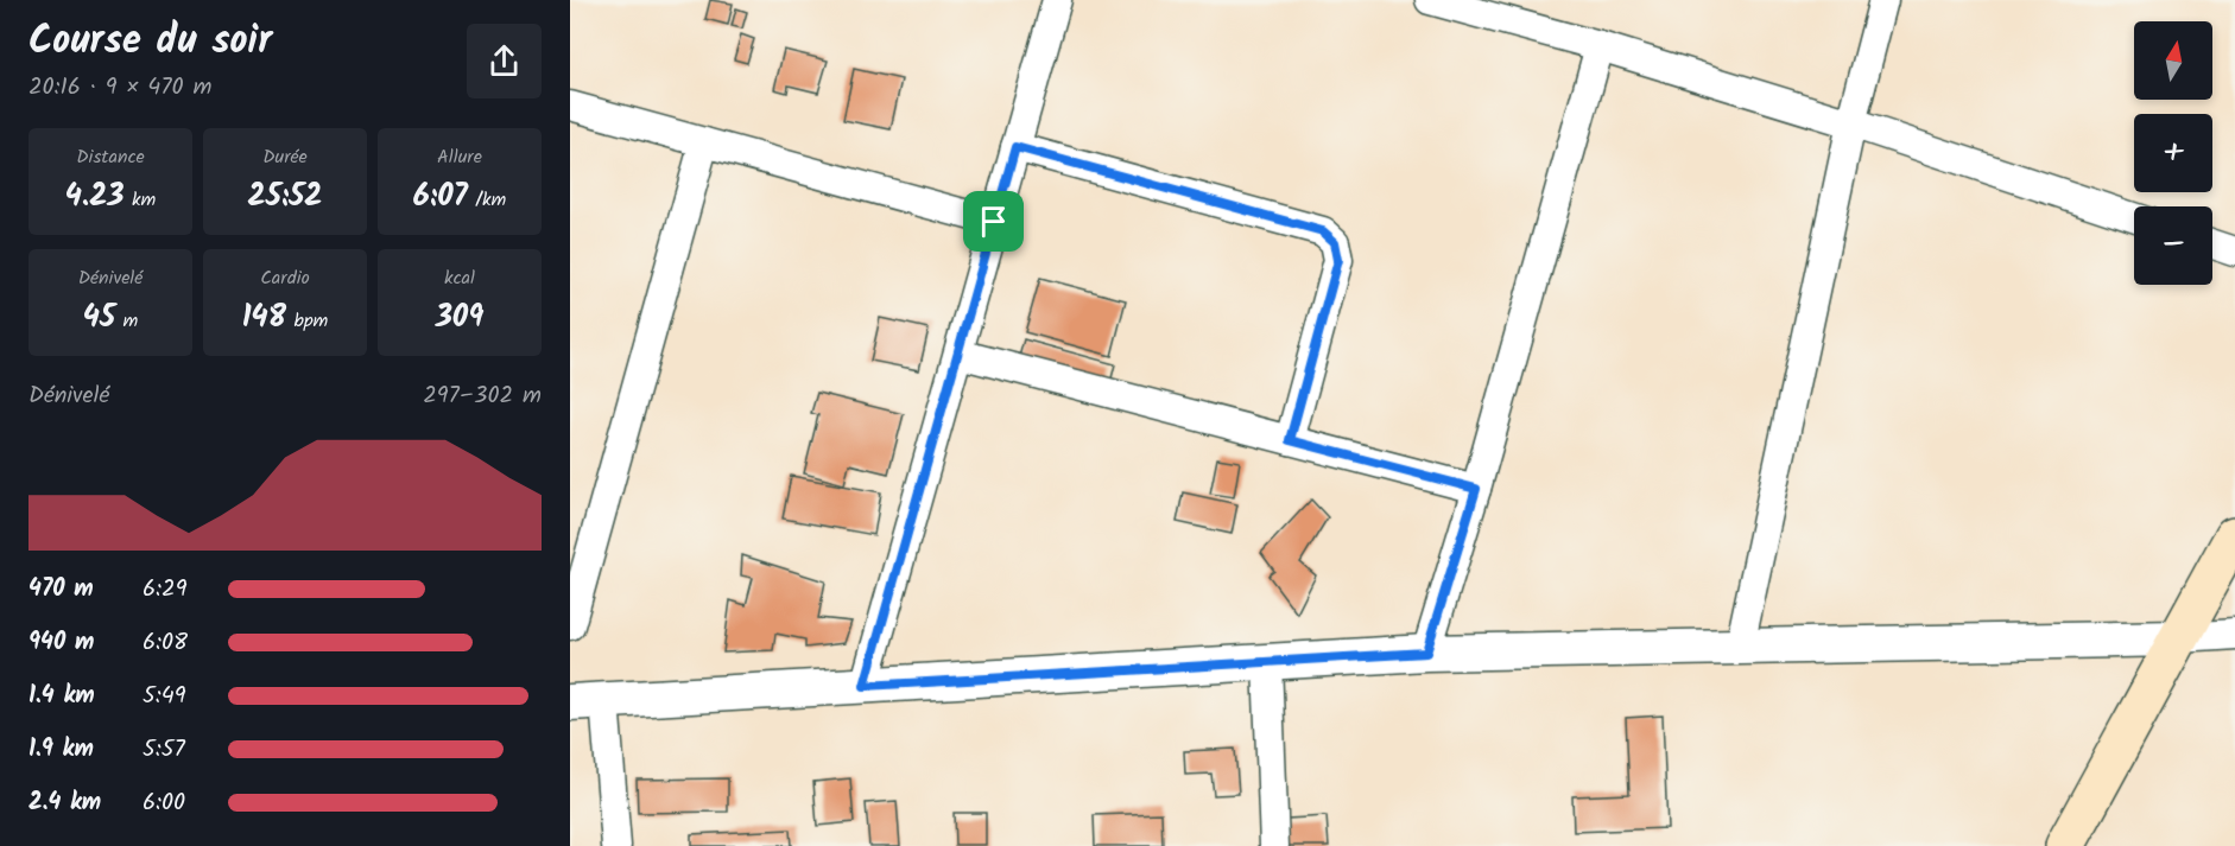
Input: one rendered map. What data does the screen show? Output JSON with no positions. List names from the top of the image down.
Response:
{
  "north": "top",
  "page": {
    "heading": ["Course du soir", "20:16 · 9 × 470 m"],
    "map_buttons": ["+", "−"],
    "stats": [
      ["Distance", "4.23 km"],
      ["Durée", "25:52"],
      ["Allure", "6:07 /km"],
      ["Dénivelé", "45 m"],
      ["Cardio", "148 bpm"],
      ["kcal", "309"]
    ],
    "chart": ["Dénivelé", "297–302 m"],
    "list": [
      {
        "name": "470 m",
        "note": "6:29"
      },
      {
        "name": "940 m",
        "note": "6:08"
      },
      {
        "name": "1.4 km",
        "note": "5:49"
      },
      {
        "name": "1.9 km",
        "note": "5:57"
      },
      {
        "name": "2.4 km",
        "note": "6:00"
      }
    ]
  }
}
